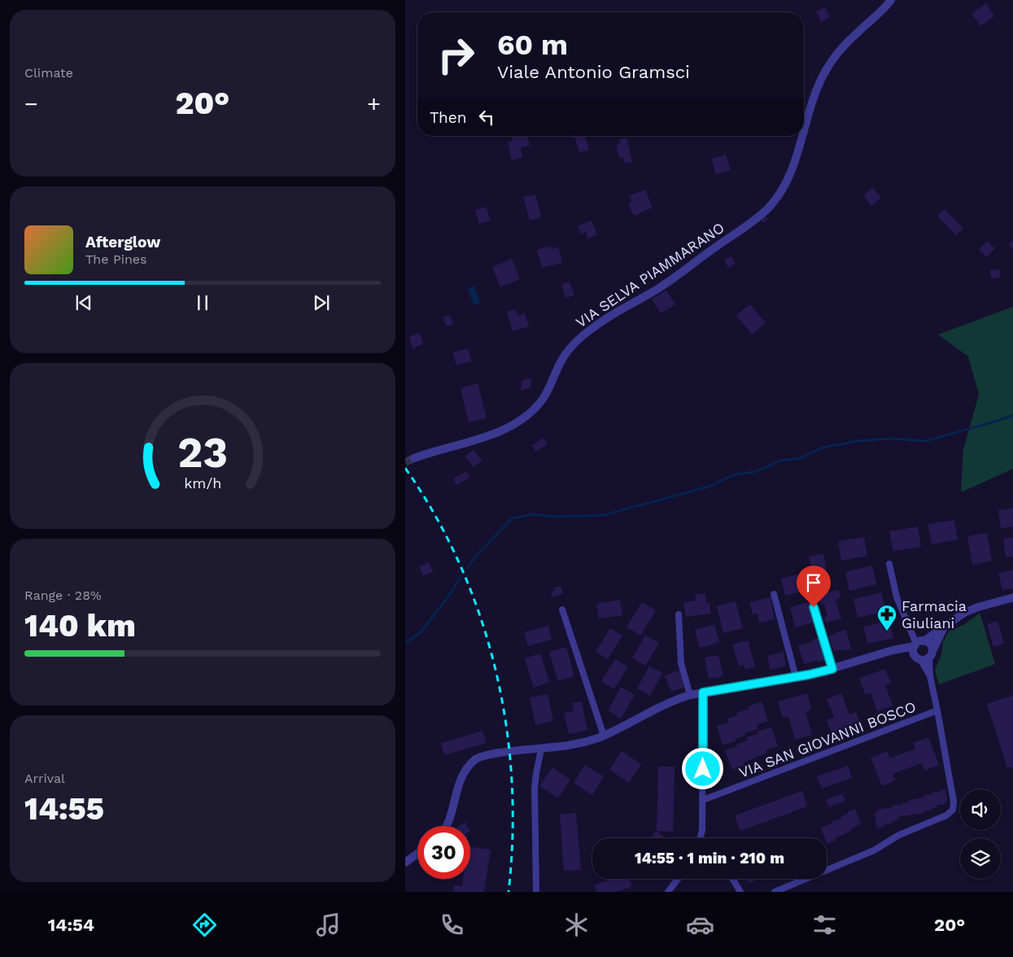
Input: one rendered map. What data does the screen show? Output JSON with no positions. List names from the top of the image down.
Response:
{
  "streets": {
    "street": ["VIA SELVA PIAMMARANO", "VIA SAN GIOVANNI BOSCO"]
  },
  "places": {
    "pharmacy": ["Farmacia Giuliani"]
  },
  "page": {
    "tile": [
      "Climate",
      ["Range · 28%", "140 km"],
      ["Arrival", "14:55"]
    ],
    "turn": ["60 m", "Viale Antonio Gramsci"],
    "heat": ["−", "20°", "+"],
    "then": "Then",
    "song": ["Afterglow", "The Pines"],
    "limit": "30",
    "trip": "14:55 · 1 min · 210 m",
    "tabs": ["14:54", "20°"],
    "gauge": ["23", "km/h"]
  }
}
